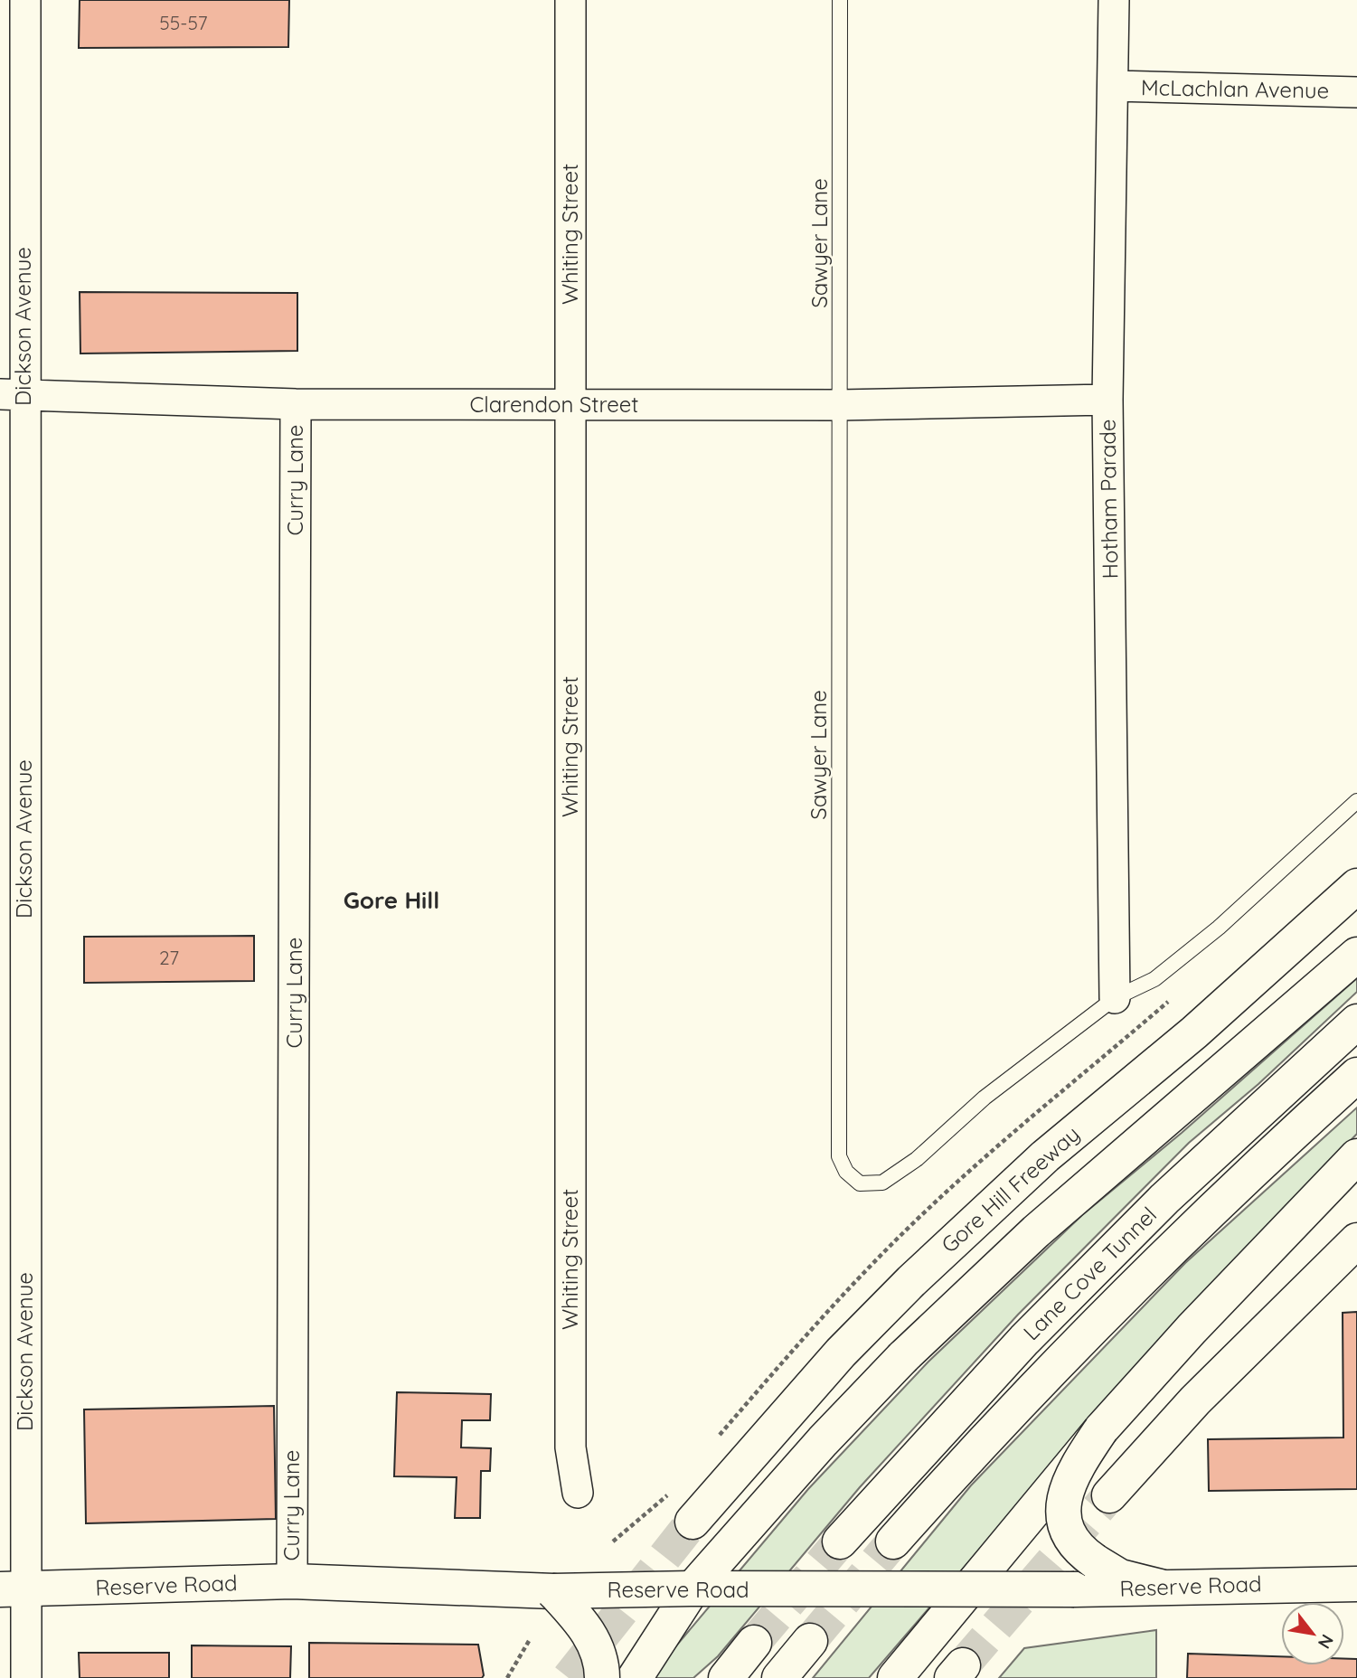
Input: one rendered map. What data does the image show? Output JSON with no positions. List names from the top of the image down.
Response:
{
  "streets": {
    "main road": ["Gore Hill Freeway", "Lane Cove Tunnel", "Reserve Road"],
    "street": [
      "McLachlan Avenue",
      "Whiting Street",
      "Dickson Avenue",
      "Clarendon Street",
      "Curry Lane",
      "Hotham Parade"
    ],
    "lane": ["Sawyer Lane"]
  },
  "crossings": [
    ["McLachlan Avenue", "Hotham Parade"],
    ["Whiting Street", "Clarendon Street"],
    ["Sawyer Lane", "Clarendon Street"],
    ["Sawyer Lane", "Hotham Parade"],
    ["Dickson Avenue", "Clarendon Street"],
    ["Dickson Avenue", "Reserve Road"],
    ["Clarendon Street", "Curry Lane"],
    ["Clarendon Street", "Hotham Parade"],
    ["Curry Lane", "Reserve Road"]
  ],
  "districts": ["Gore Hill"],
  "house_numbers": ["55-57", "27"],
  "north": "bottom right"
}
